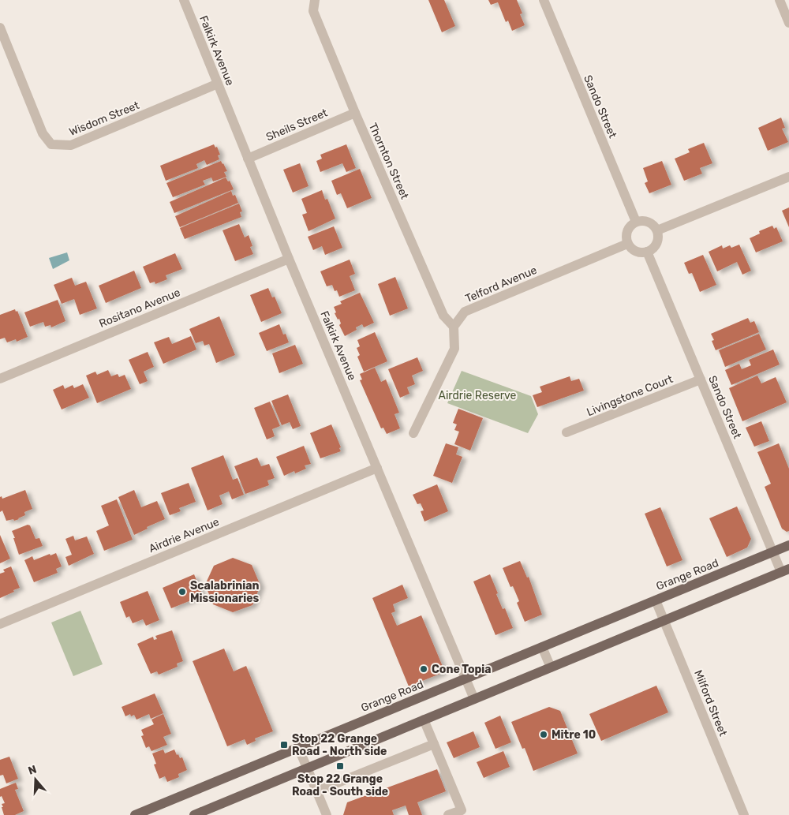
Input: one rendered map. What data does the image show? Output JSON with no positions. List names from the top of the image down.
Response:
{
  "streets": {
    "main road": ["Grange Road"],
    "street": [
      "Falkirk Avenue",
      "Sando Street",
      "Wisdom Street",
      "Sheils Street",
      "Thornton Street",
      "Telford Avenue",
      "Rositano Avenue",
      "Livingstone Court",
      "Airdrie Avenue",
      "Milford Street"
    ]
  },
  "crossings": [
    ["Falkirk Avenue", "Wisdom Street"],
    ["Falkirk Avenue", "Sheils Street"],
    ["Falkirk Avenue", "Rositano Avenue"],
    ["Falkirk Avenue", "Airdrie Avenue"],
    ["Falkirk Avenue", "Grange Road"],
    ["Sando Street", "Telford Avenue"],
    ["Sando Street", "Livingstone Court"],
    ["Sando Street", "Grange Road"],
    ["Sheils Street", "Thornton Street"],
    ["Thornton Street", "Telford Avenue"],
    ["Grange Road", "Milford Street"]
  ],
  "parks": ["Airdrie Reserve"],
  "places": {
    "other": ["Scalabrinian Missionaries", "Cone Topia", "Mitre 10"],
    "transit": ["Stop 22 Grange Road - North side", "Stop 22 Grange Road - South side"]
  },
  "north": "top"
}
